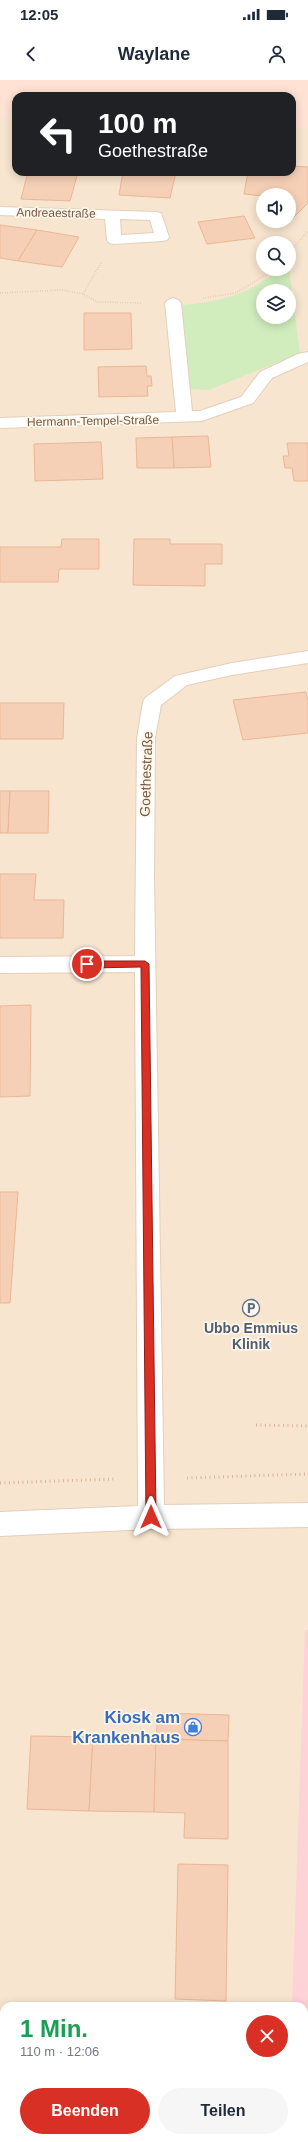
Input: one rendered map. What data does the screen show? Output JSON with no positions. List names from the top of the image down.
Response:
{
  "streets": {
    "street": ["Andreaestraße", "Hermann-Tempel-Straße", "Goethestraße"]
  },
  "places": {
    "parking": ["Ubbo Emmius Klinik"],
    "shop": ["Kiosk am Krankenhaus"]
  },
  "page": {
    "status": "12:05",
    "header": "Waylane",
    "turn": ["100 m", "Goethestraße"],
    "heading": ["1 Min.", "110 m · 12:06"],
    "buttons": ["Beenden", "Teilen"]
  }
}
